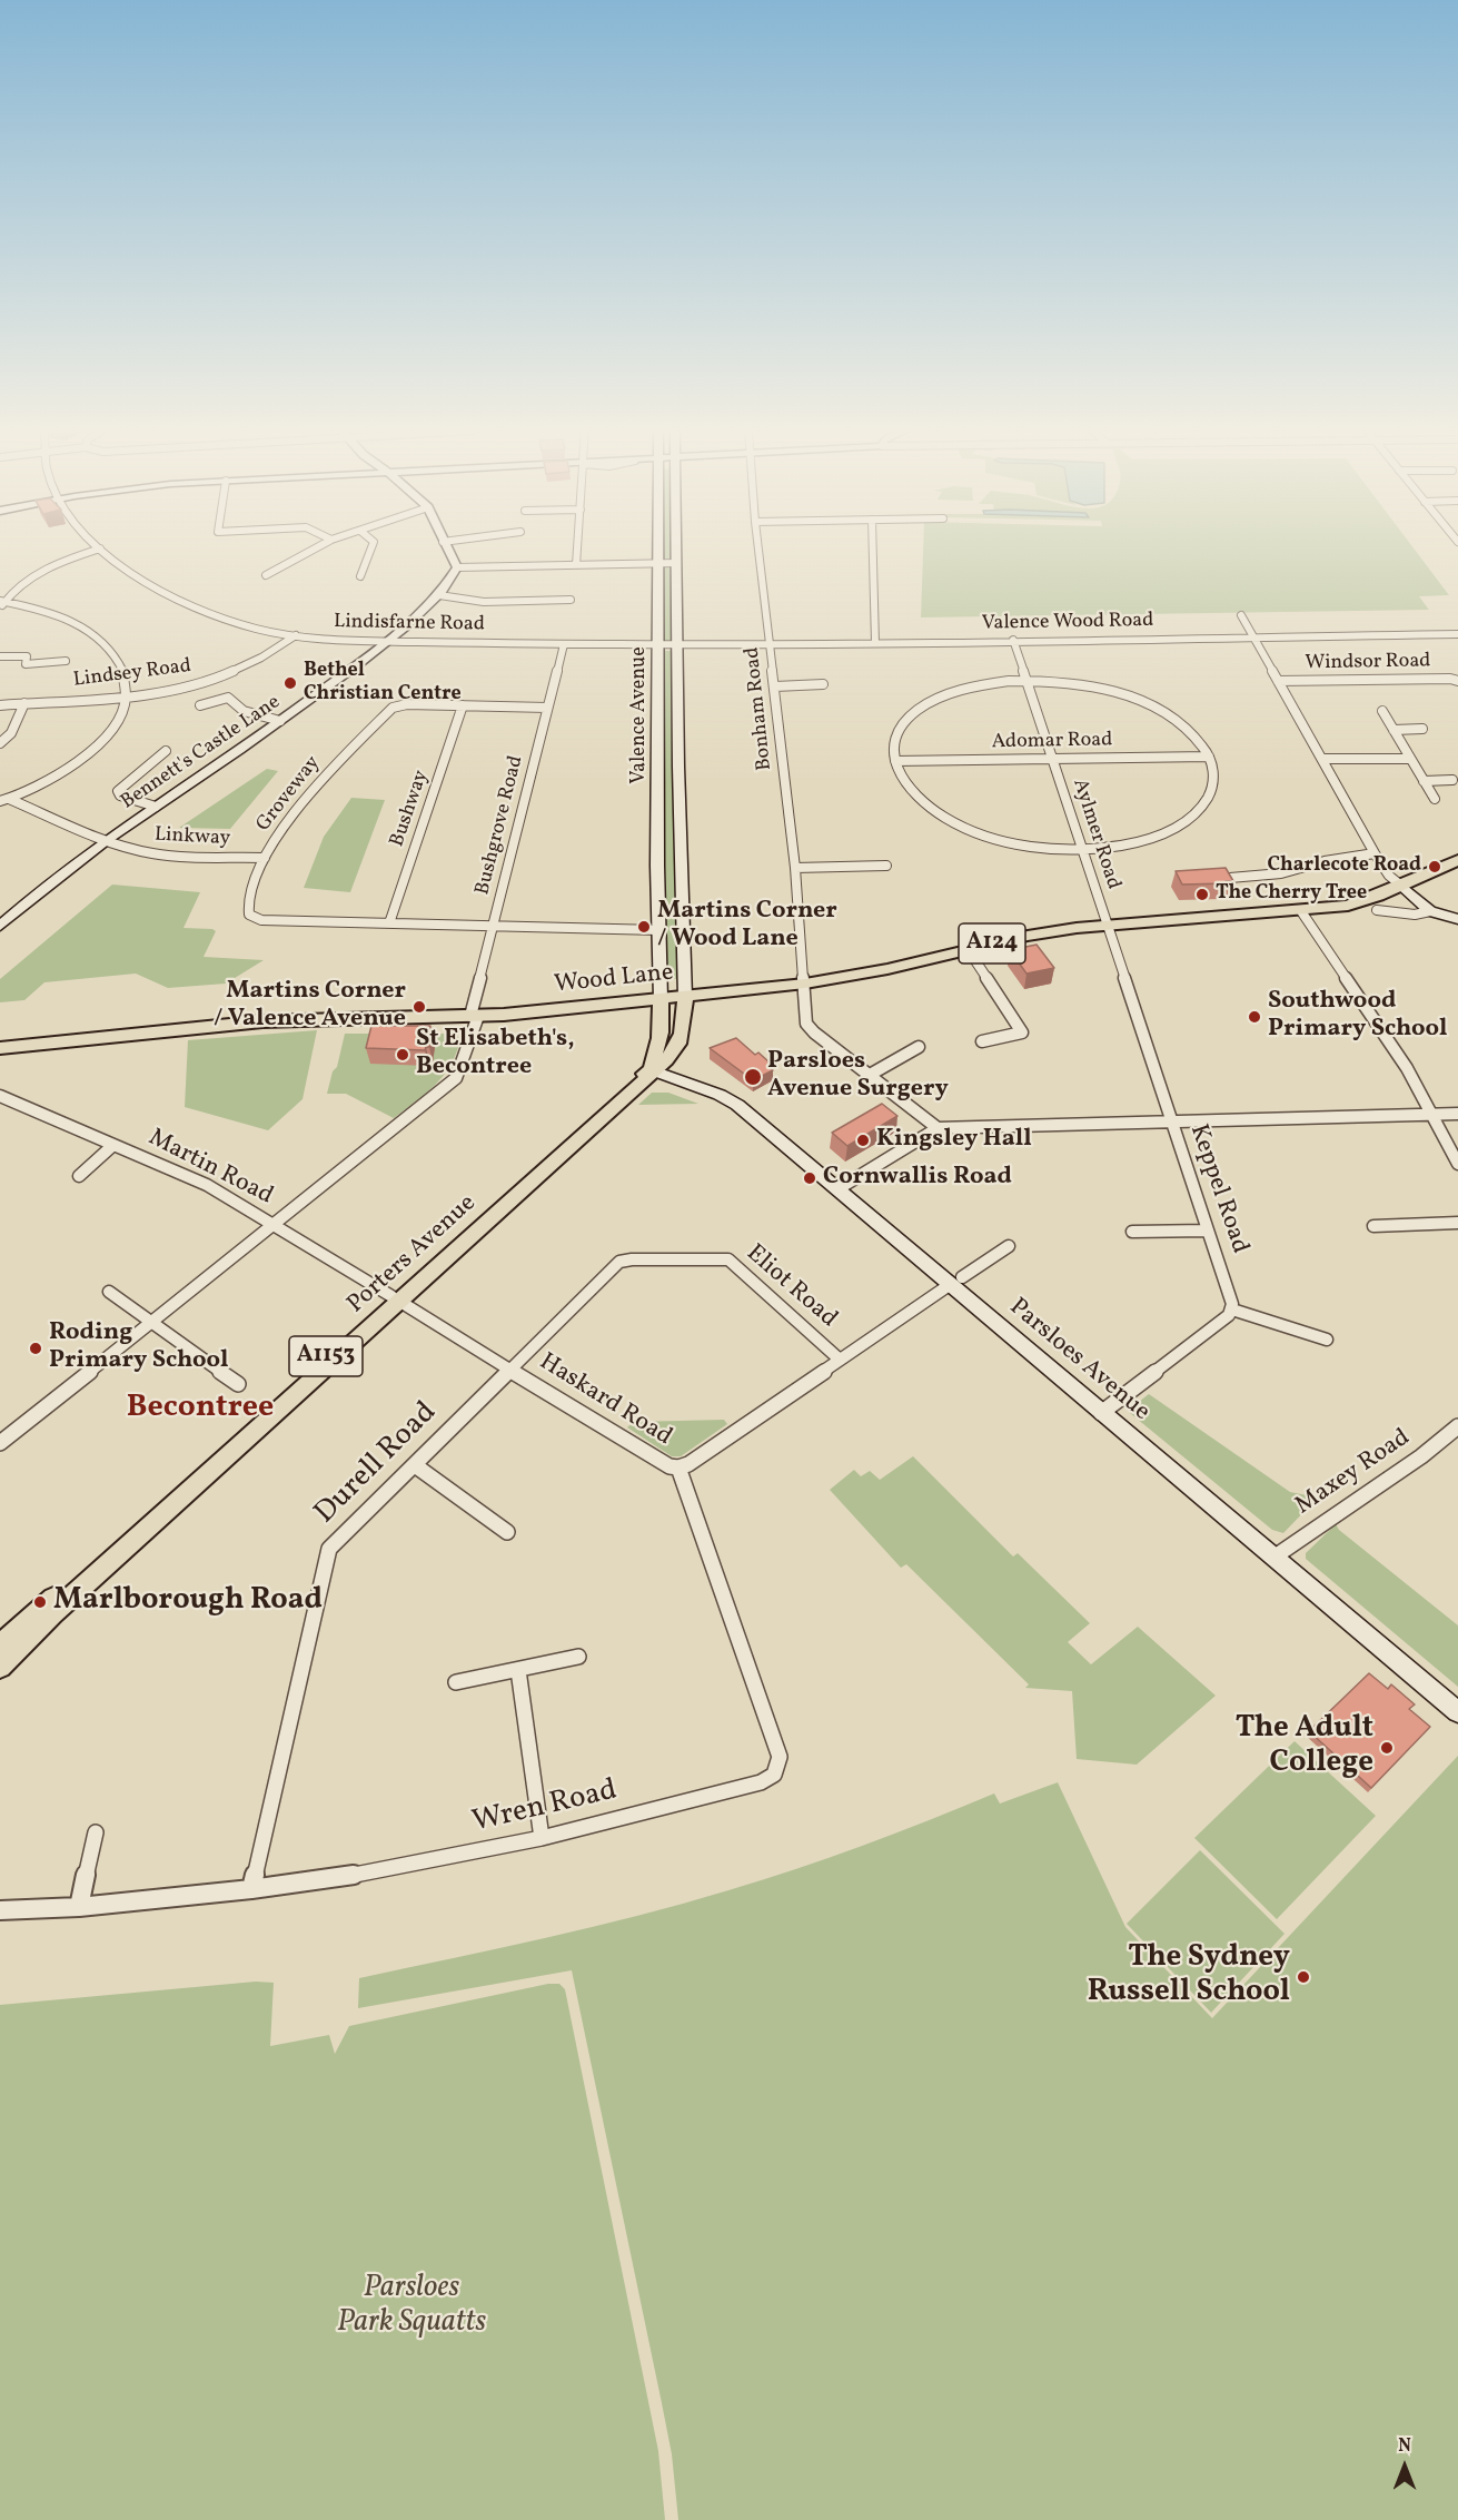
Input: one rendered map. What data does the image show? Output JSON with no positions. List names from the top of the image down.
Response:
{
  "streets": {
    "main road": [
      "A124",
      "Wood Lane",
      "Porters Avenue",
      "A1153"
    ],
    "street": [
      "Valence Wood Road",
      "Lindisfarne Road",
      "Windsor Road",
      "Lindsey Road",
      "Bonham Road",
      "Valence Avenue",
      "Adomar Road",
      "Bennett's Castle Lane",
      "Groveway",
      "Bushway",
      "Bushgrove Road",
      "Aylmer Road",
      "Linkway",
      "Martin Road",
      "Keppel Road",
      "Eliot Road",
      "Parsloes Avenue",
      "Haskard Road",
      "Durell Road",
      "Maxey Road",
      "Wren Road"
    ]
  },
  "crossings": [
    ["Valence Wood Road", "Lindisfarne Road"],
    ["Valence Wood Road", "Bonham Road"],
    ["Valence Wood Road", "Valence Avenue"],
    ["Valence Wood Road", "Aylmer Road"],
    ["Lindisfarne Road", "Lindsey Road"],
    ["Lindisfarne Road", "Valence Avenue"],
    ["Lindisfarne Road", "Bennett's Castle Lane"],
    ["Lindisfarne Road", "Bushgrove Road"],
    ["Bonham Road", "Wood Lane"],
    ["Valence Avenue", "Groveway"],
    ["Valence Avenue", "Wood Lane"],
    ["Valence Avenue", "Porters Avenue"],
    ["Adomar Road", "Aylmer Road"],
    ["Bennett's Castle Lane", "Linkway"],
    ["Groveway", "Bushway"],
    ["Groveway", "Bushgrove Road"],
    ["Groveway", "Linkway"],
    ["Bushgrove Road", "Wood Lane"],
    ["Bushgrove Road", "Martin Road"],
    ["Aylmer Road", "Wood Lane"],
    ["Aylmer Road", "Keppel Road"],
    ["Wood Lane", "Keppel Road"],
    ["Wood Lane", "Porters Avenue"],
    ["Martin Road", "Porters Avenue"],
    ["Martin Road", "Haskard Road"],
    ["Porters Avenue", "Parsloes Avenue"],
    ["Porters Avenue", "Haskard Road"],
    ["Eliot Road", "Haskard Road"],
    ["Eliot Road", "Durell Road"],
    ["Parsloes Avenue", "Haskard Road"],
    ["Parsloes Avenue", "Maxey Road"],
    ["Haskard Road", "Durell Road"],
    ["Haskard Road", "Wren Road"],
    ["Durell Road", "Wren Road"]
  ],
  "districts": ["Becontree"],
  "parks": ["Parsloes Park Squatts"],
  "places": [
    "Bethel Christian Centre",
    "Charlecote Road",
    "The Cherry Tree",
    "Martins Corner / Wood Lane",
    "Martins Corner / Valence Avenue",
    "Southwood Primary School",
    "St Elisabeth's, Becontree",
    "Parsloes Avenue Surgery",
    "Kingsley Hall",
    "Cornwallis Road",
    "Roding Primary School",
    "Marlborough Road",
    "The Adult College",
    "The Sydney Russell School"
  ],
  "north": "top"
}
